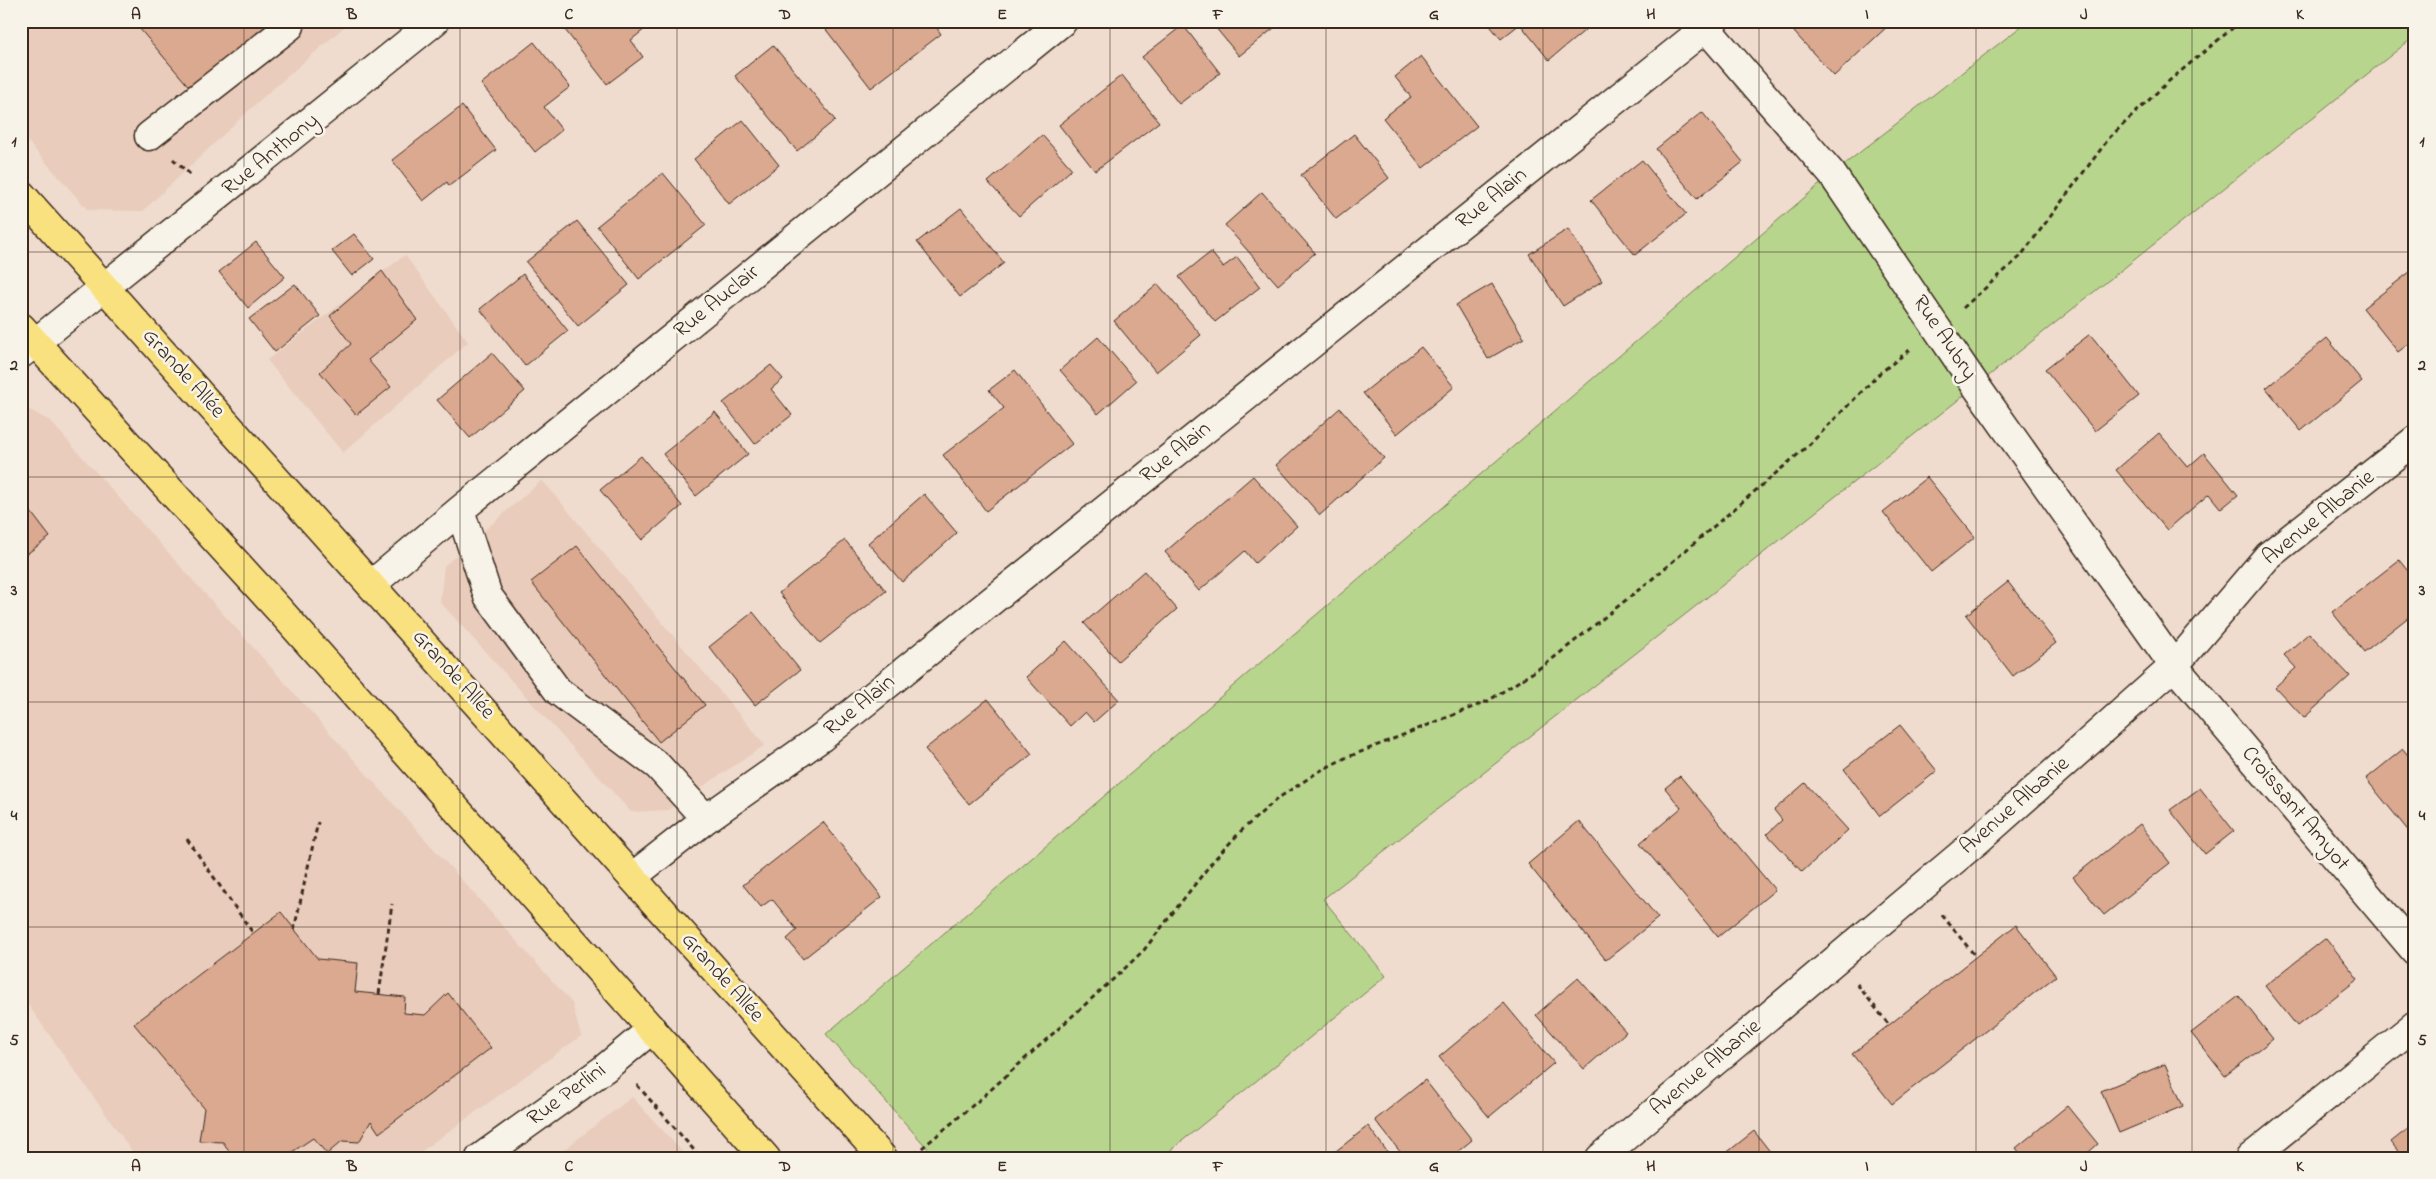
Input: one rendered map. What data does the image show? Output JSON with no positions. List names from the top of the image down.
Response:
{
  "streets": {
    "main road": ["Grande Allée"],
    "street": [
      "Rue Anthony",
      "Rue Alain",
      "Rue Auclair",
      "Rue Aubry",
      "Avenue Albanie",
      "Croissant Amyot",
      "Rue Perlini"
    ]
  },
  "crossings": [
    ["Rue Anthony", "Grande Allée"],
    ["Rue Alain", "Rue Aubry"],
    ["Rue Alain", "Grande Allée"],
    ["Rue Auclair", "Grande Allée"],
    ["Rue Aubry", "Avenue Albanie"],
    ["Rue Aubry", "Croissant Amyot"],
    ["Avenue Albanie", "Croissant Amyot"]
  ],
  "grid": {
    "columns": [
      "A",
      "B",
      "C",
      "D",
      "E",
      "F",
      "G",
      "H",
      "I",
      "J",
      "K"
    ],
    "rows": [
      "1",
      "2",
      "3",
      "4",
      "5"
    ]
  }
}
